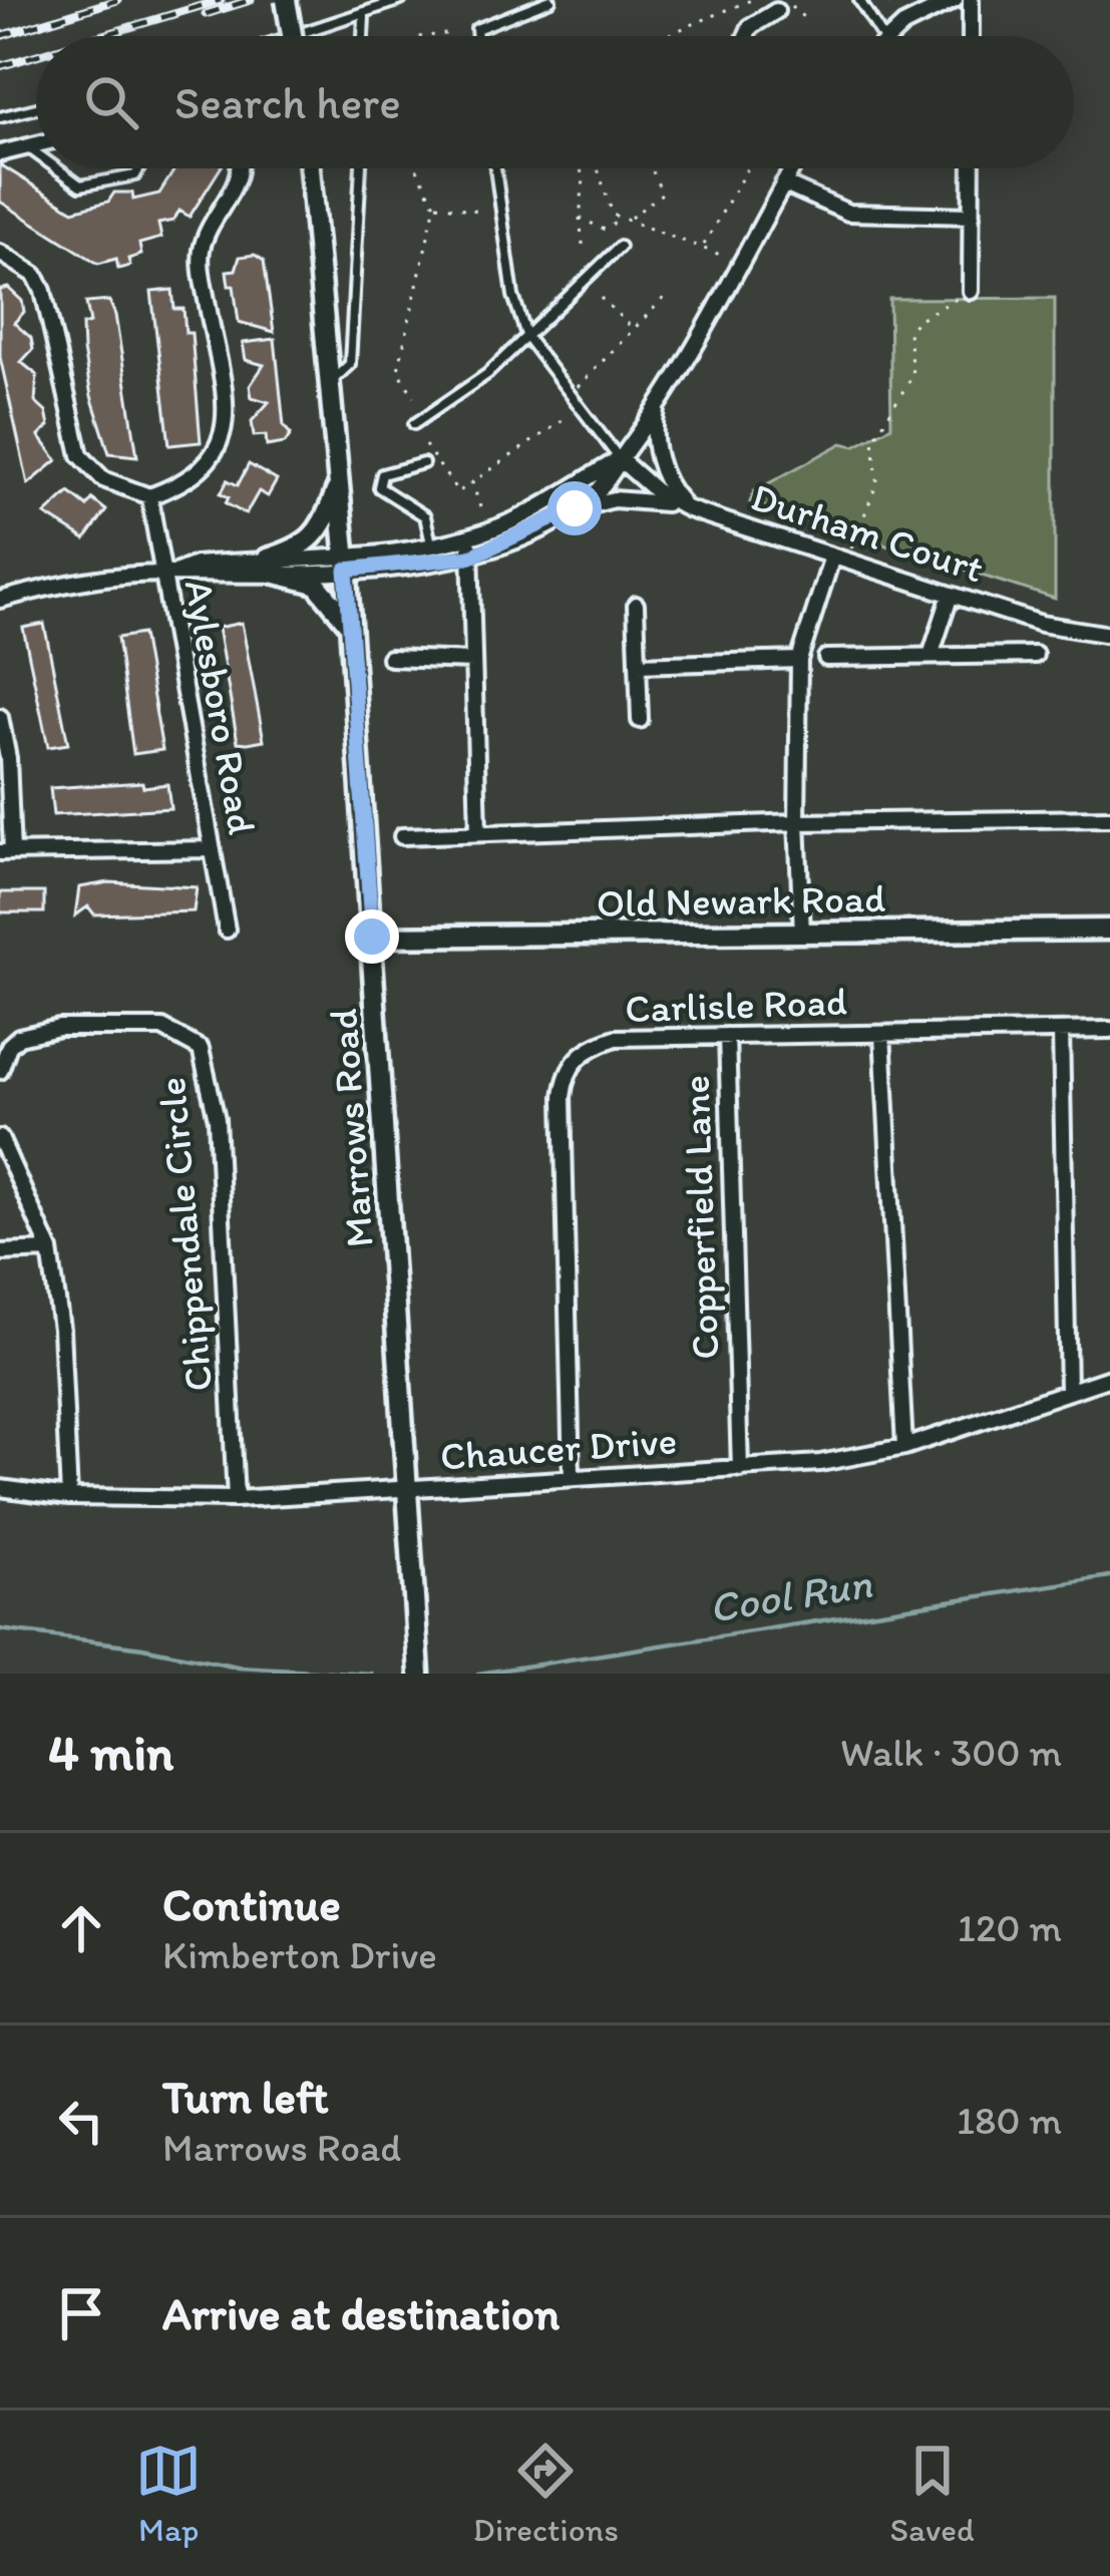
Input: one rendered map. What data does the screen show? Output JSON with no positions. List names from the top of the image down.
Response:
{
  "streets": {
    "street": [
      "Durham Court",
      "Aylesboro Road",
      "Old Newark Road",
      "Carlisle Road",
      "Marrows Road",
      "Copperfield Lane",
      "Chippendale Circle",
      "Chaucer Drive"
    ]
  },
  "crossings": [
    ["Old Newark Road", "Marrows Road"],
    ["Carlisle Road", "Copperfield Lane"],
    ["Carlisle Road", "Chaucer Drive"],
    ["Marrows Road", "Chaucer Drive"],
    ["Copperfield Lane", "Chaucer Drive"],
    ["Chippendale Circle", "Chaucer Drive"]
  ],
  "water": ["Cool Run"],
  "page": {
    "search": "Search here",
    "heading": ["4 min", "Walk · 300 m"],
    "list": [
      ["Continue", "Kimberton Drive", "120 m"],
      ["Turn left", "Marrows Road", "180 m"],
      "Arrive at destination"
    ],
    "nav": ["Map", "Directions", "Saved"]
  }
}
